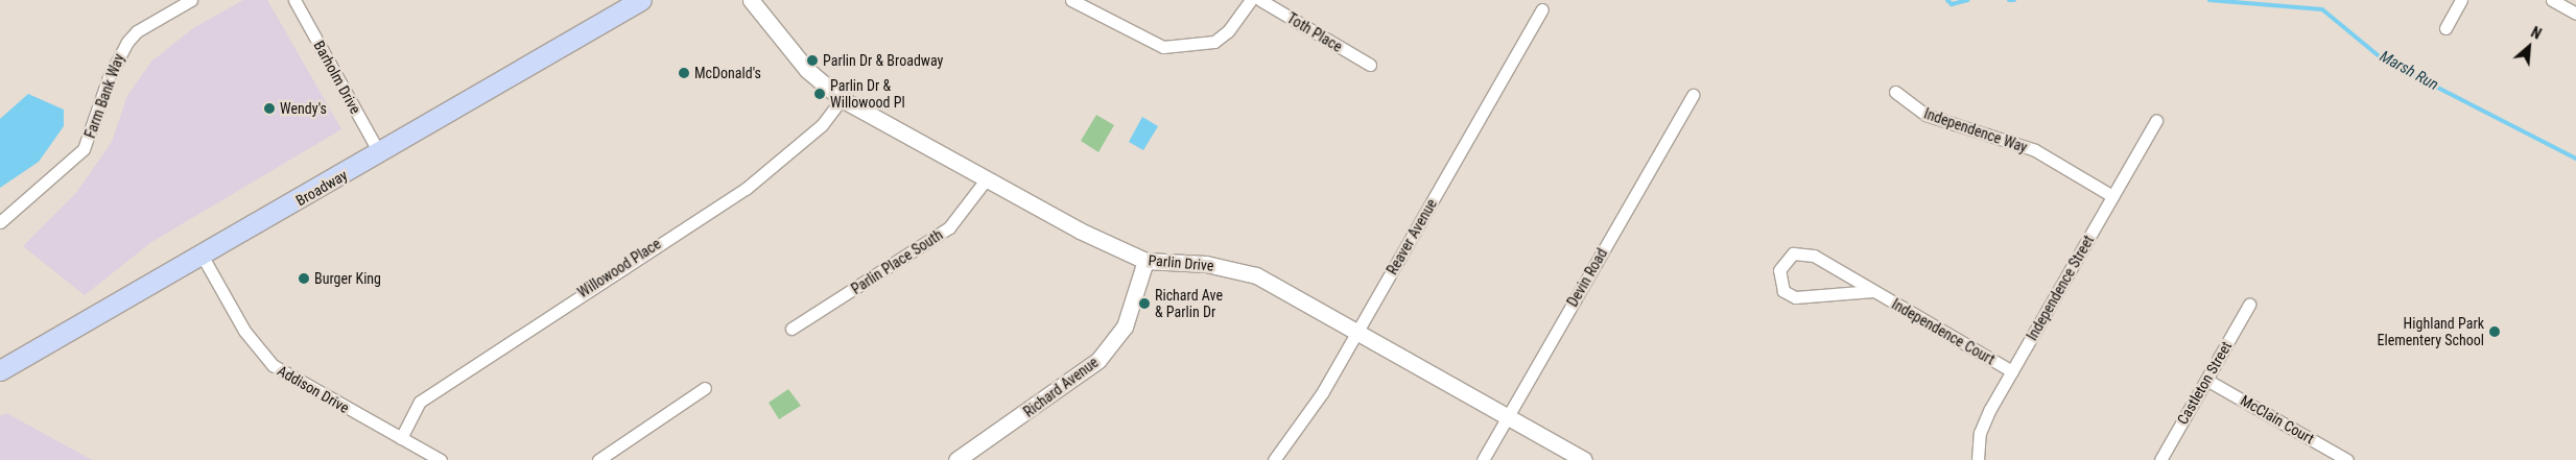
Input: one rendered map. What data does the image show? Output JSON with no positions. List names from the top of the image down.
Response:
{
  "streets": {
    "main road": ["Broadway"],
    "street": [
      "Toth Place",
      "Barholm Drive",
      "Farm Bank Way",
      "Independence Way",
      "Reaver Avenue",
      "Parlin Place South",
      "Parlin Drive",
      "Willowood Place",
      "Devin Road",
      "Independence Street",
      "Independence Court",
      "Castleton Street",
      "Richard Avenue",
      "Addison Drive",
      "McClain Court"
    ]
  },
  "crossings": [
    ["Barholm Drive", "Broadway"],
    ["Independence Way", "Independence Street"],
    ["Broadway", "Addison Drive"],
    ["Reaver Avenue", "Parlin Drive"],
    ["Parlin Place South", "Parlin Drive"],
    ["Parlin Drive", "Willowood Place"],
    ["Parlin Drive", "Devin Road"],
    ["Parlin Drive", "Richard Avenue"],
    ["Willowood Place", "Addison Drive"],
    ["Independence Street", "Independence Court"],
    ["Castleton Street", "McClain Court"]
  ],
  "water": ["Marsh Run"],
  "places": [
    "Parlin Dr & Broadway",
    "McDonald's",
    "Parlin Dr & Willowood Pl",
    "Wendy's",
    "Burger King",
    "Richard Ave & Parlin Dr",
    "Highland Park Elementery School"
  ],
  "north": "top right"
}
